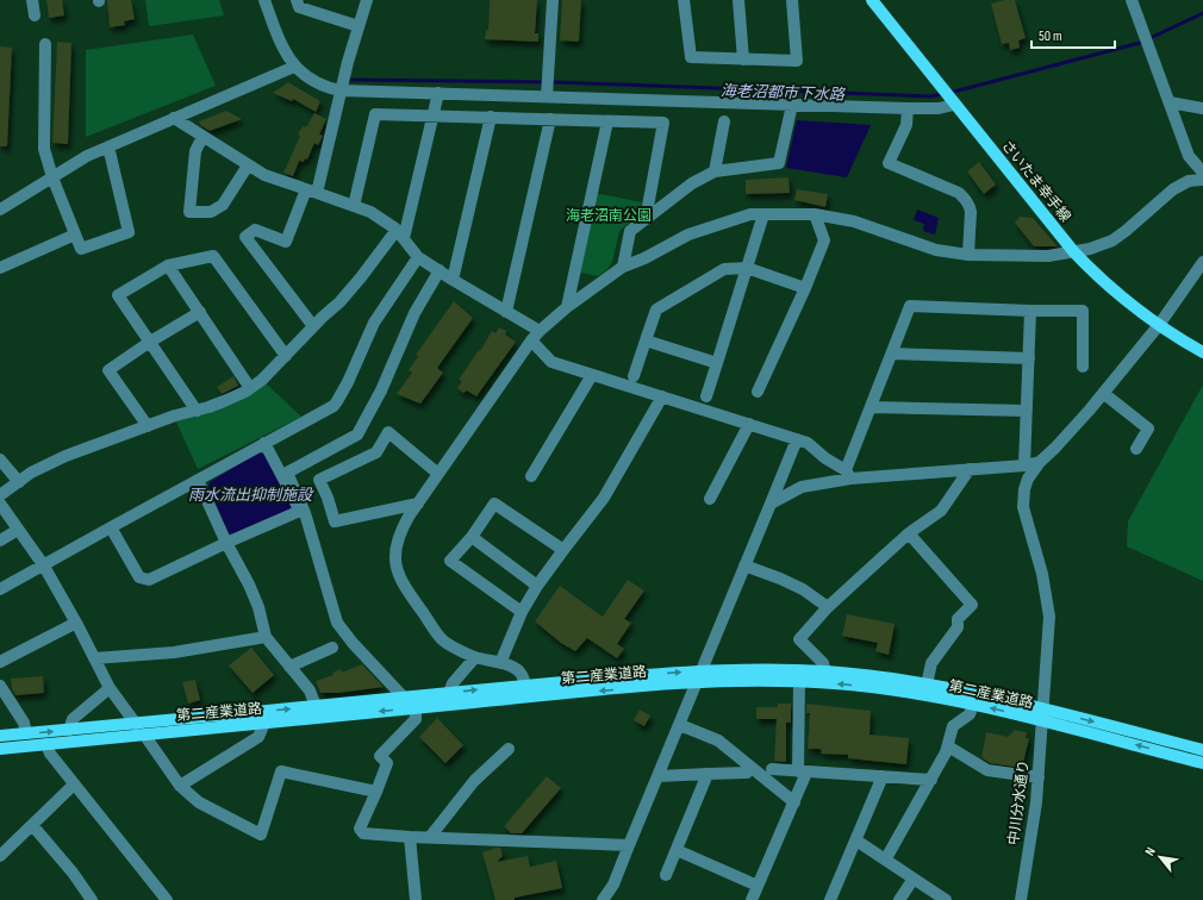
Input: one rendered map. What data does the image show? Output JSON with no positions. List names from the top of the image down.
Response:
{
  "streets": {
    "main road": ["さいたま幸手線", "第二産業道路"],
    "street": ["中川分水通り"]
  },
  "crossings": [
    ["さいたま幸手線", "中川分水通り"],
    ["第二産業道路", "中川分水通り"]
  ],
  "water": ["海老沼都市下水路", "雨水流出抑制施設"],
  "parks": ["海老沼南公園"],
  "scale_bar": "50 m",
  "north": "top left"
}
